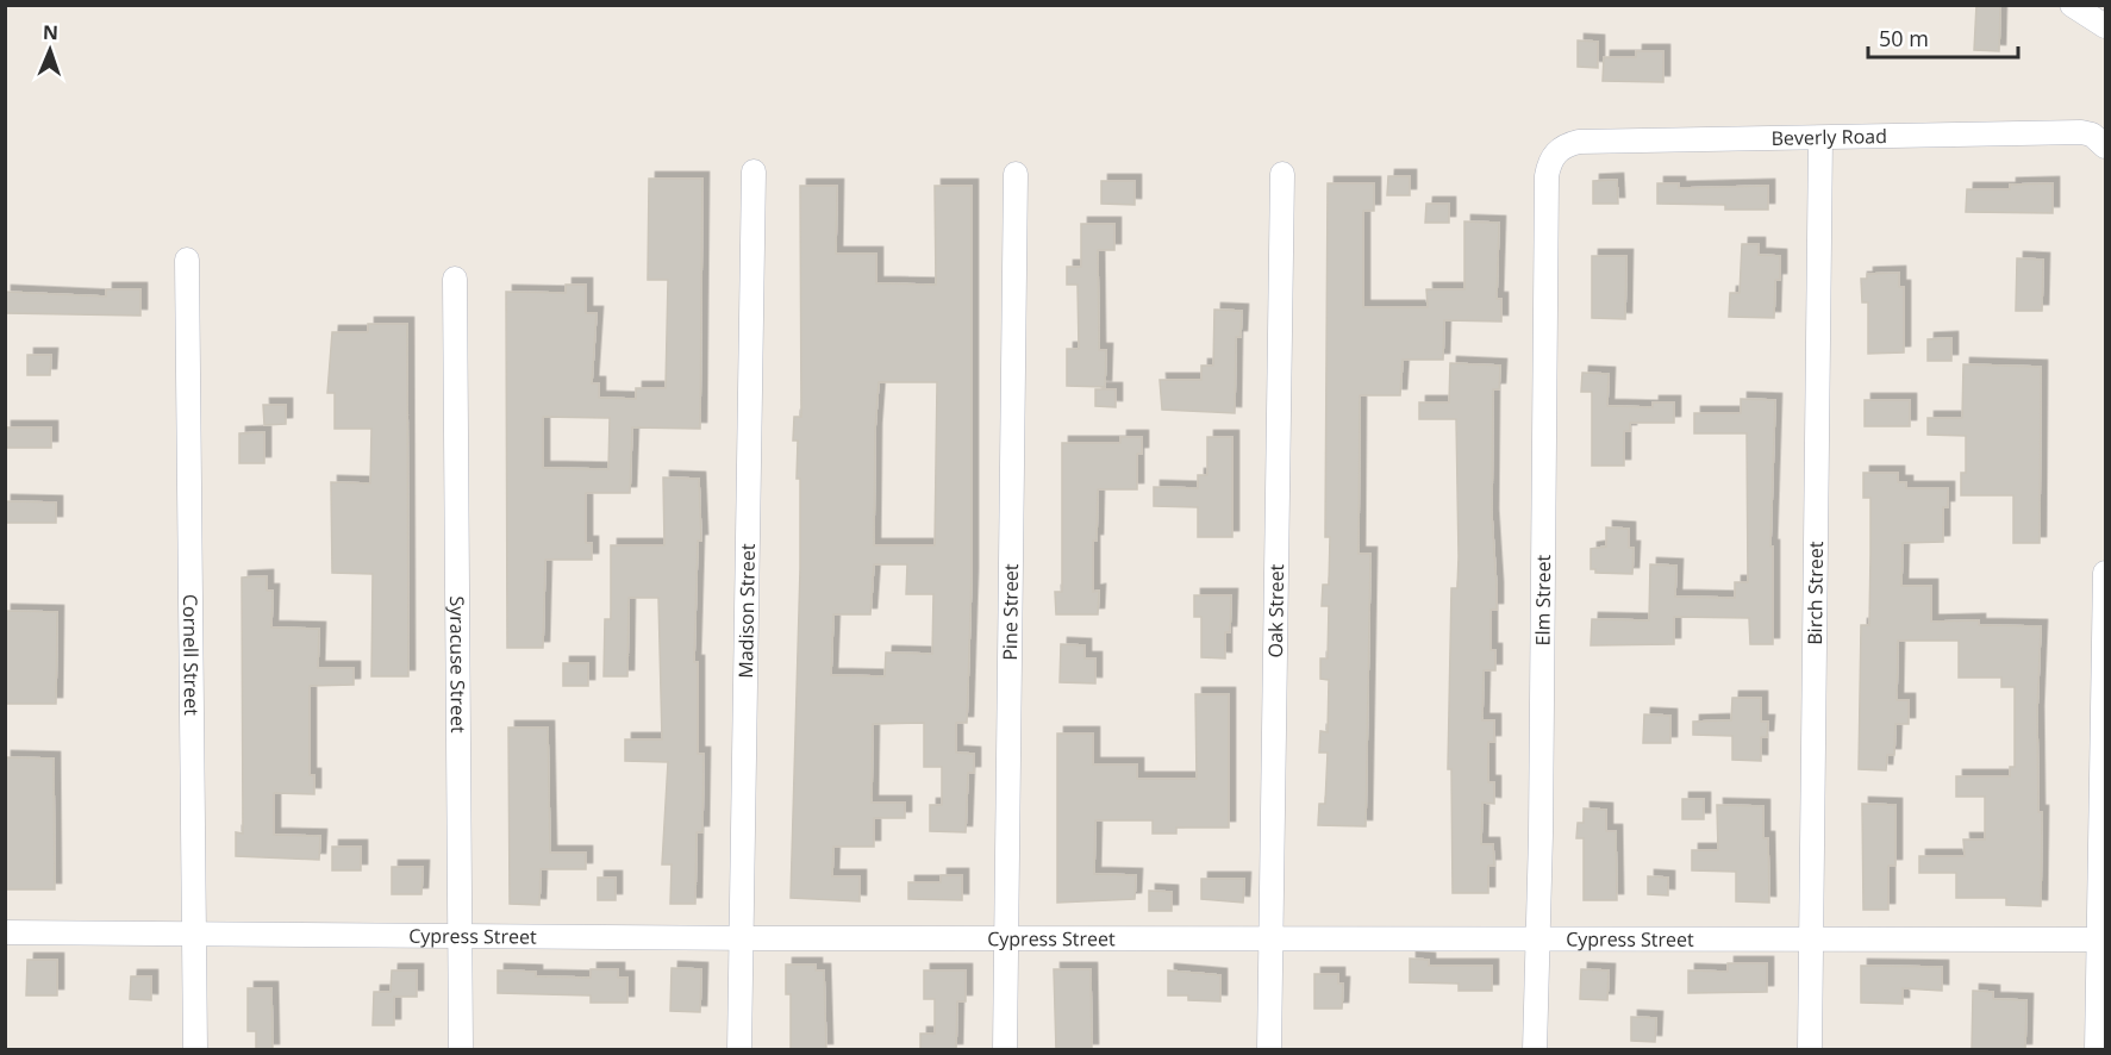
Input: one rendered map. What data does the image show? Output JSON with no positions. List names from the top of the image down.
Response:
{
  "streets": {
    "street": [
      "Beverly Road",
      "Birch Street",
      "Elm Street",
      "Madison Street",
      "Pine Street",
      "Oak Street",
      "Cornell Street",
      "Syracuse Street",
      "Cypress Street"
    ]
  },
  "crossings": [
    ["Beverly Road", "Birch Street"],
    ["Beverly Road", "Elm Street"],
    ["Birch Street", "Cypress Street"],
    ["Elm Street", "Cypress Street"],
    ["Madison Street", "Cypress Street"],
    ["Pine Street", "Cypress Street"],
    ["Oak Street", "Cypress Street"],
    ["Cornell Street", "Cypress Street"],
    ["Syracuse Street", "Cypress Street"]
  ],
  "scale_bar": "50 m",
  "north": "top"
}
